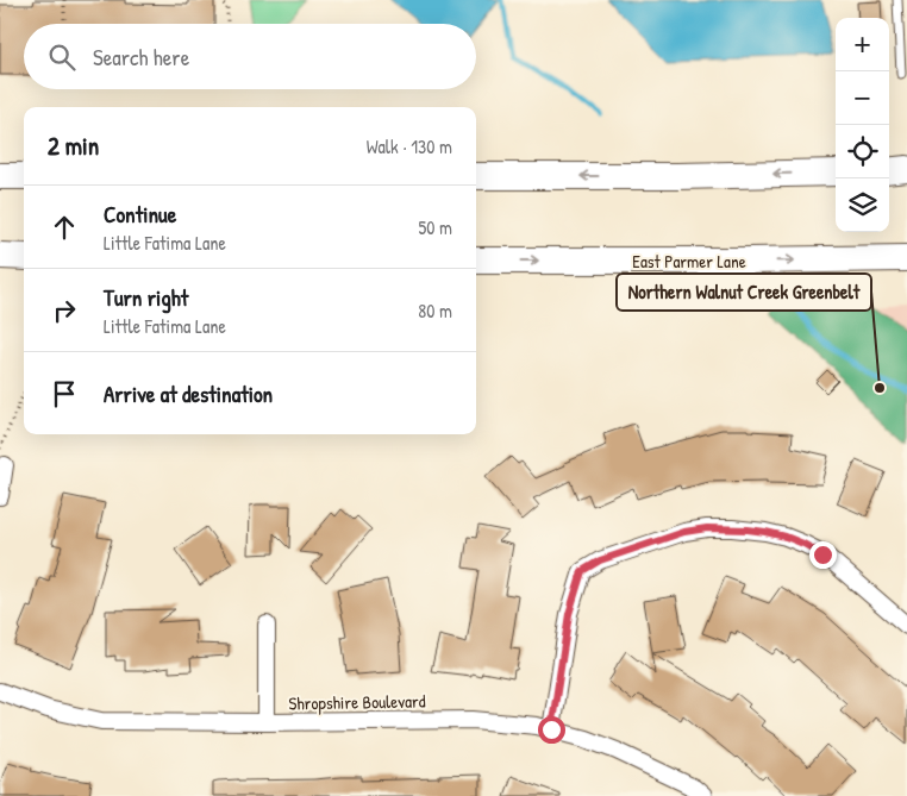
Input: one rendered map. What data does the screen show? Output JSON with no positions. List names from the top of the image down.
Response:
{
  "streets": {
    "main road": ["East Parmer Lane"],
    "street": ["Shropshire Boulevard"]
  },
  "places": ["Northern Walnut Creek Greenbelt"],
  "page": {
    "map_buttons": ["+", "−"],
    "search": "Search here",
    "heading": ["2 min", "Walk · 130 m"],
    "list": [
      ["Continue", "Little Fatima Lane", "50 m"],
      ["Turn right", "Little Fatima Lane", "80 m"],
      "Arrive at destination"
    ]
  }
}
